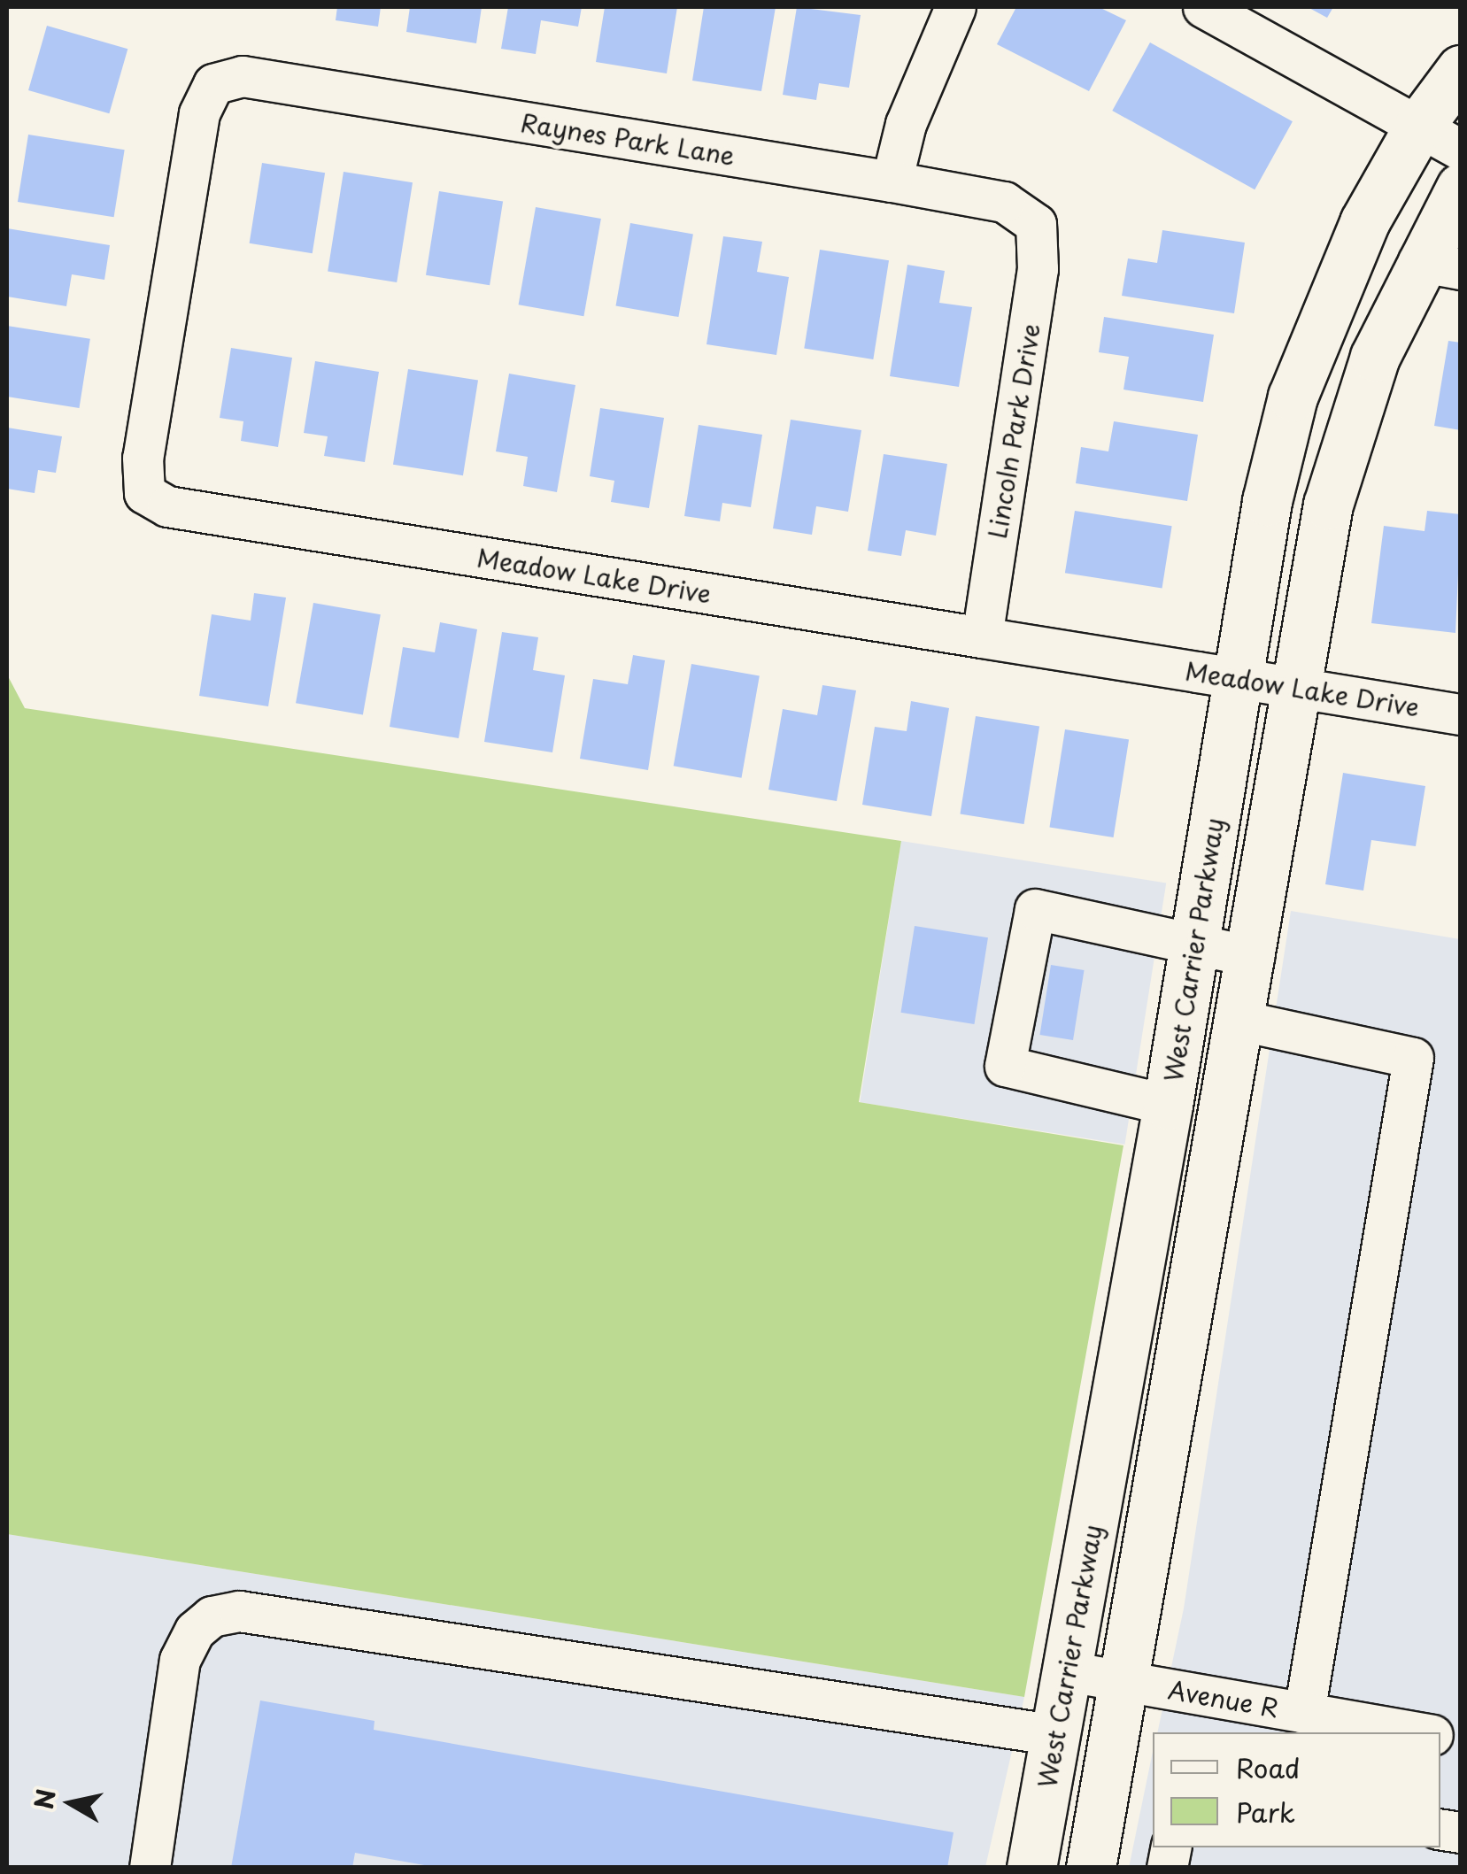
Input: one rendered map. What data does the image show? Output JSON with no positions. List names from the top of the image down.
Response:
{
  "streets": {
    "main road": ["West Carrier Parkway"],
    "street": [
      "Raynes Park Lane",
      "Lincoln Park Drive",
      "Meadow Lake Drive",
      "Avenue R"
    ]
  },
  "crossings": [
    ["Raynes Park Lane", "Lincoln Park Drive"],
    ["Raynes Park Lane", "Meadow Lake Drive"],
    ["Lincoln Park Drive", "Meadow Lake Drive"],
    ["Meadow Lake Drive", "West Carrier Parkway"],
    ["West Carrier Parkway", "Avenue R"]
  ],
  "legend": ["Road", "Park"],
  "north": "left"
}
